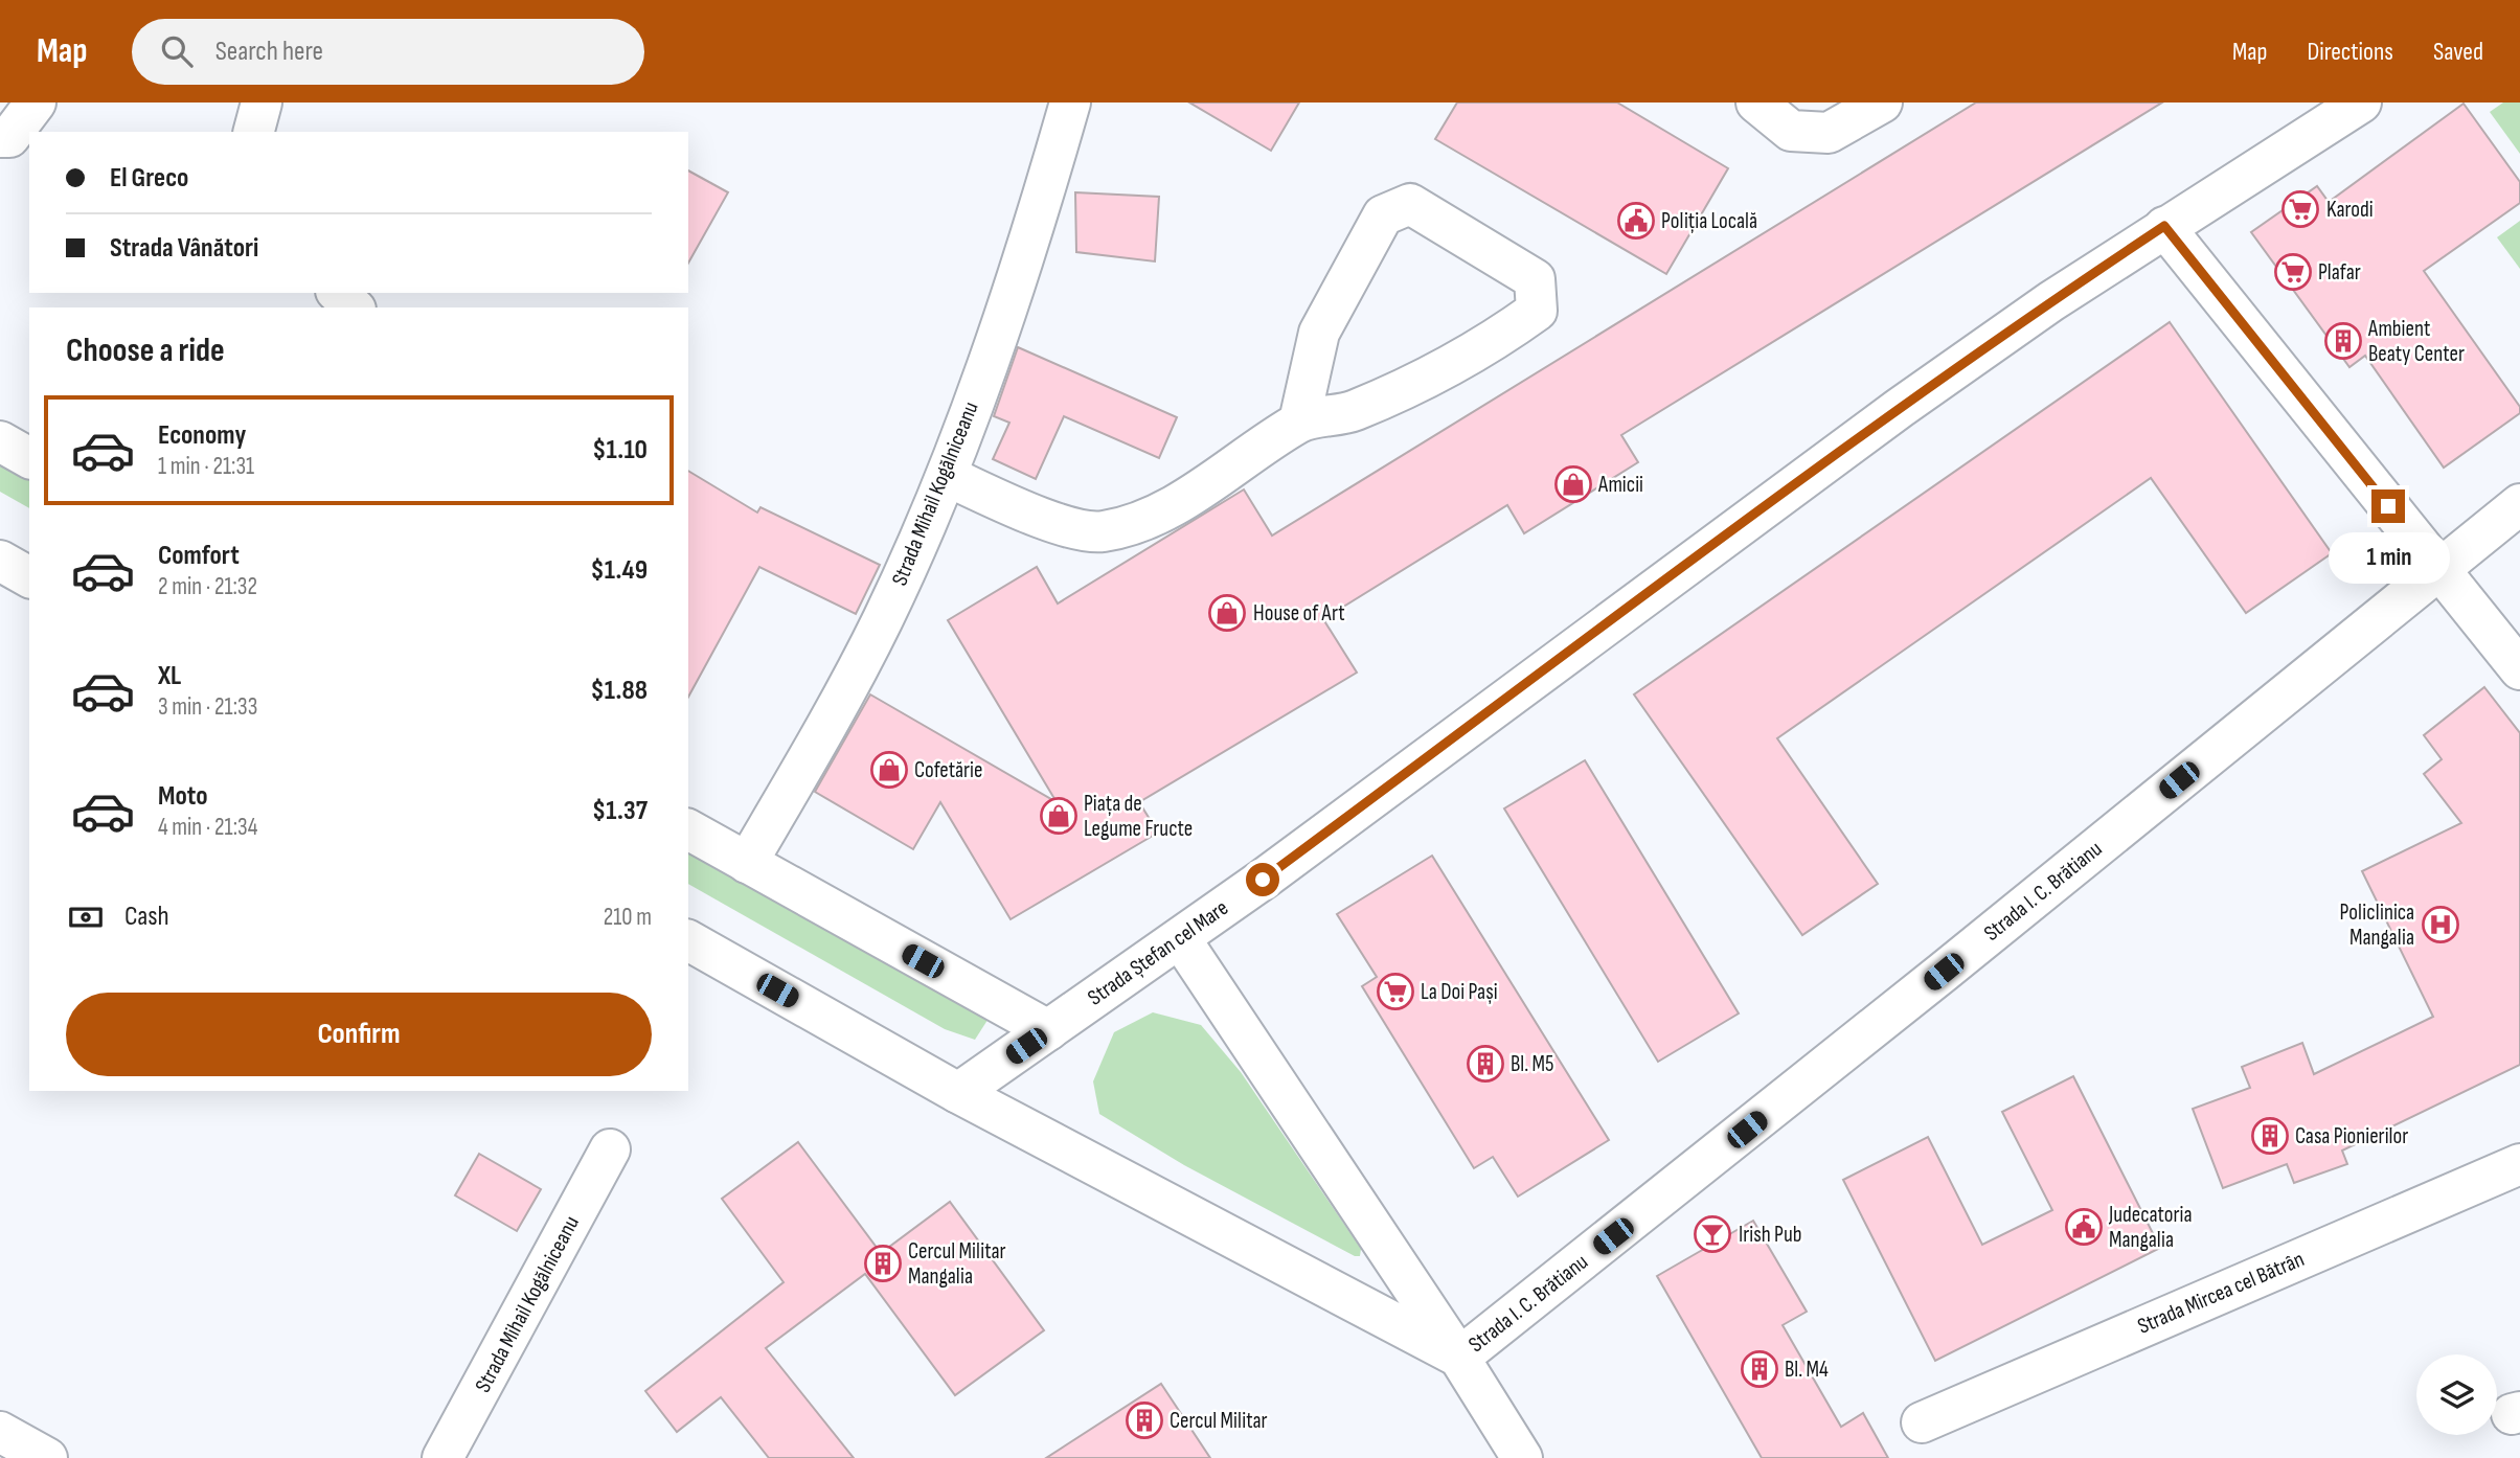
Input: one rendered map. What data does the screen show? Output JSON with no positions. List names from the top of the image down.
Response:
{
  "streets": {
    "street": [
      "Strada Mihail Kogălniceanu",
      "Strada I. C. Brătianu",
      "Strada Ștefan cel Mare",
      "Strada Mircea cel Bătrân"
    ]
  },
  "places": {
    "supermarket": ["Karodi", "Plafar", "La Doi Pași"],
    "public building": ["Poliția Locală", "Judecatoria Mangalia"],
    "building": [
      "Ambient Beaty Center",
      "Bl. M5",
      "Casa Pionierilor",
      "Cercul Militar Mangalia",
      "Bl. M4",
      "Cercul Militar"
    ],
    "shop": [
      "Amicii",
      "House of Art",
      "Cofetărie",
      "Piața de Legume Fructe"
    ],
    "hospital": ["Policlinica Mangalia"],
    "bar": ["Irish Pub"]
  },
  "page": {
    "header": "Map",
    "search": "Search here",
    "nav": ["Map", "Directions", "Saved"],
    "banner": ["El Greco", "Strada Vânători"],
    "heading": "Choose a ride",
    "list": [
      {
        "name": "Economy",
        "note": "1 min · 21:31",
        "value": "$1.10"
      },
      {
        "name": "Comfort",
        "note": "2 min · 21:32",
        "value": "$1.49"
      },
      {
        "name": "XL",
        "note": "3 min · 21:33",
        "value": "$1.88"
      },
      {
        "name": "Moto",
        "note": "4 min · 21:34",
        "value": "$1.37"
      }
    ],
    "bubble": "1 min",
    "pay": ["Cash", "210 m"],
    "buttons": "Confirm"
  }
}
